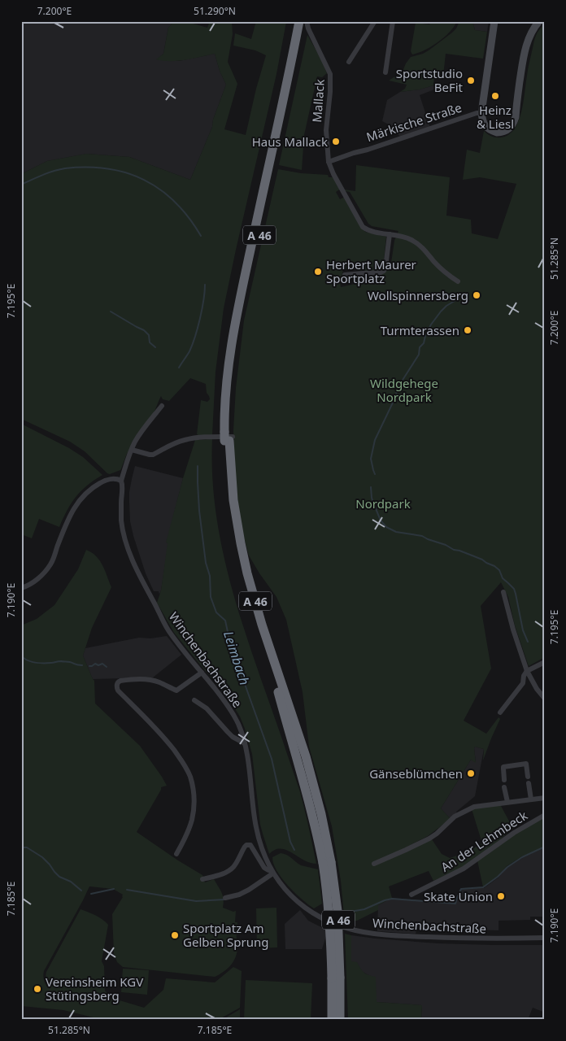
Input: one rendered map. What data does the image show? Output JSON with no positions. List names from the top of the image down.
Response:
{
  "streets": {
    "highway": ["A 46"],
    "street": [
      "Mallack",
      "Märkische Straße",
      "Winchenbachstraße",
      "An der Lehmbeck"
    ]
  },
  "crossings": [
    ["Mallack", "Märkische Straße"],
    ["Mallack", "A 46"]
  ],
  "water": ["Leimbach"],
  "parks": ["Wildgehege Nordpark", "Nordpark"],
  "places": [
    "Sportstudio BeFit",
    "Heinz & Liesl",
    "Haus Mallack",
    "Herbert Maurer Sportplatz",
    "Wollspinnersberg",
    "Turmterassen",
    "Gänseblümchen",
    "Skate Union",
    "Sportplatz Am Gelben Sprung",
    "Vereinsheim KGV Stütingsberg"
  ],
  "coordinates": [
    "7.200°E",
    "51.290°N",
    "51.285°N",
    "7.195°E",
    "7.190°E",
    "7.185°E"
  ]
}
